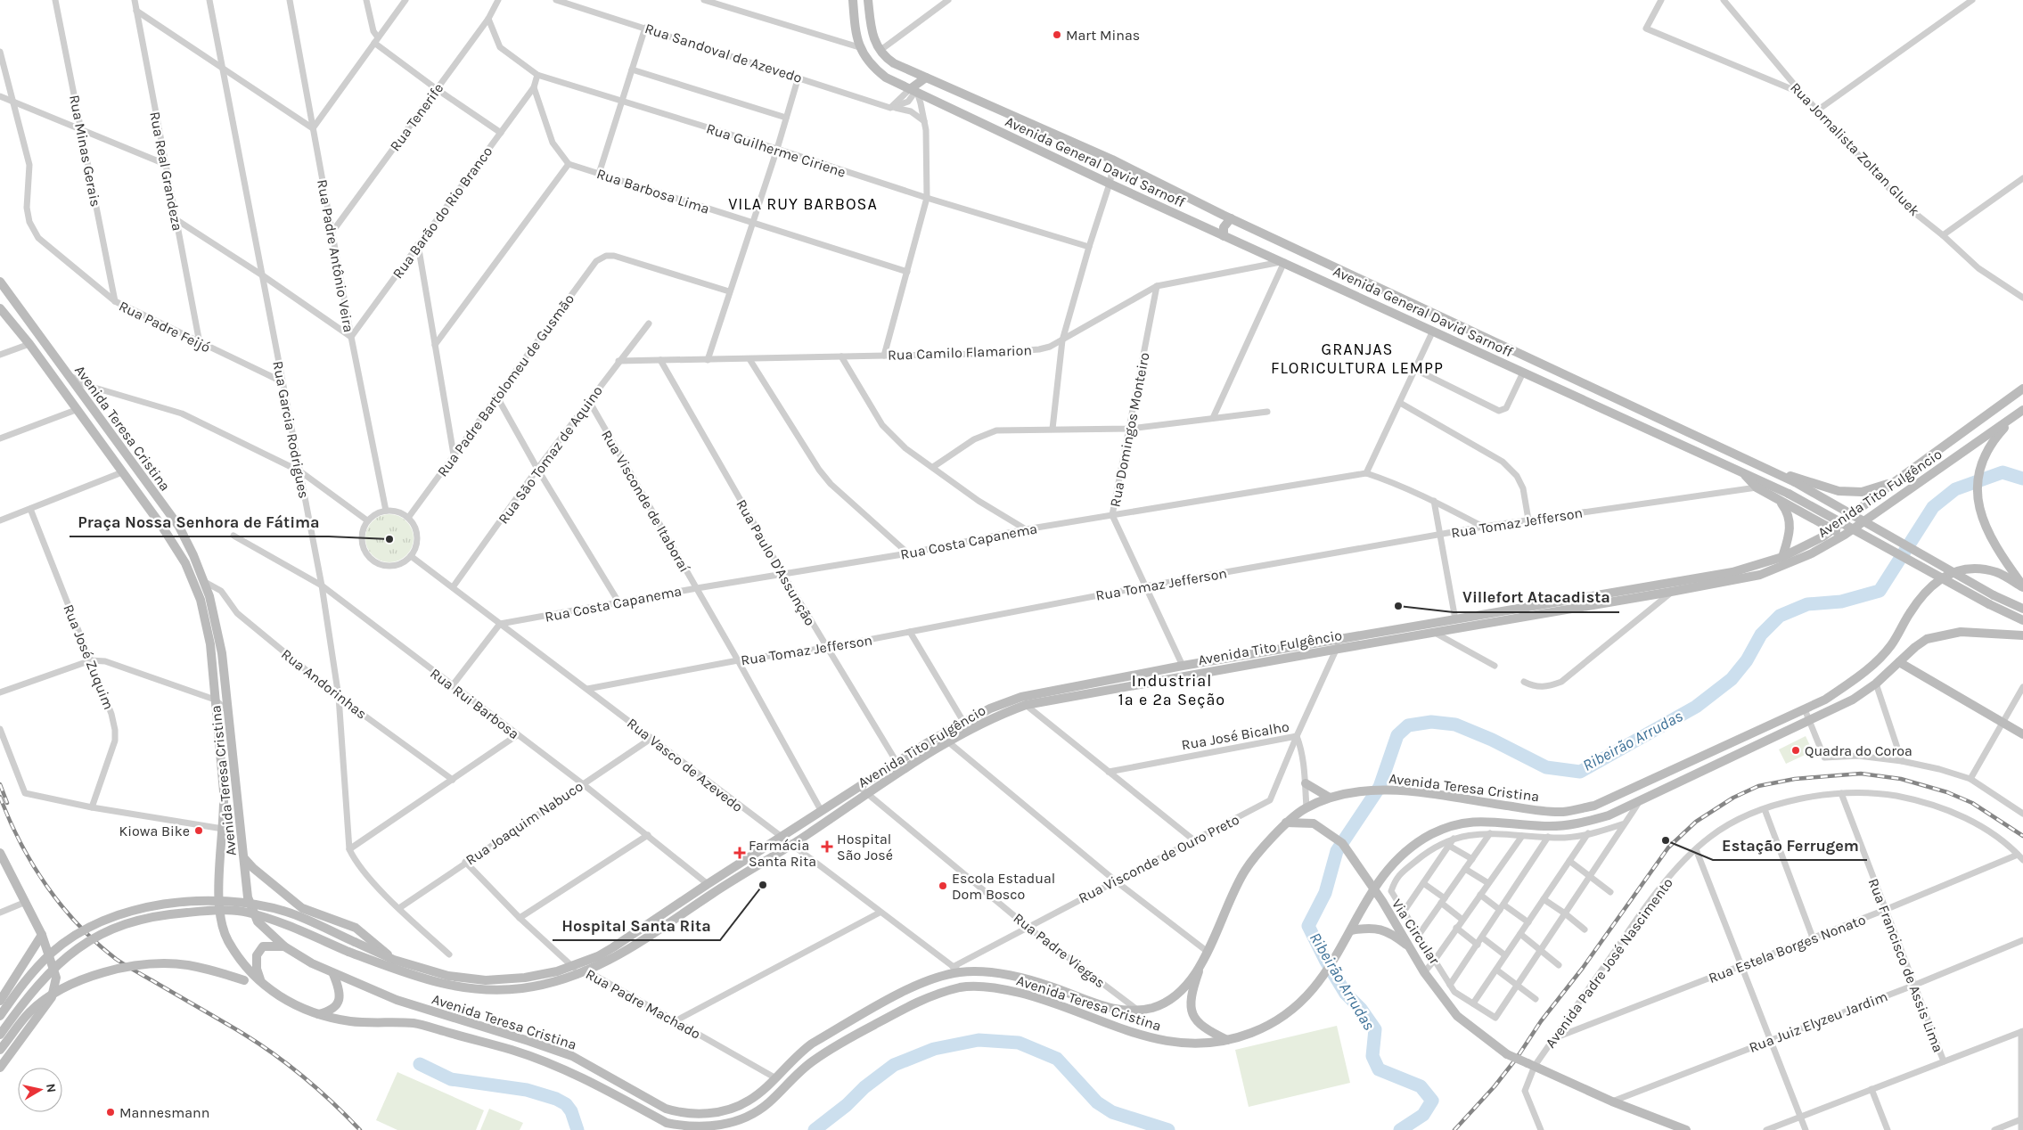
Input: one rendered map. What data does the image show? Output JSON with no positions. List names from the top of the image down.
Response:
{
  "streets": {
    "main road": ["Avenida General David Sarnoff", "Avenida Teresa Cristina", "Avenida Tito Fulgêncio"],
    "street": [
      "Rua Sandoval de Azevedo",
      "Rua Tenerife",
      "Rua Jornalista Zoltan Gluek",
      "Rua Guilherme Ciriene",
      "Rua Minas Gerais",
      "Rua Real Grandeza",
      "Rua Barbosa Lima",
      "Rua Barão do Rio Branco",
      "Rua Padre Antônio Veira",
      "Rua Padre Feijó",
      "Rua Camilo Flamarion",
      "Rua Padre Bartolomeu de Gusmão",
      "Rua Garcia Rodrigues",
      "Rua Domingos Monteiro",
      "Rua São Tomaz de Aquino",
      "Rua Visconde de Itaboraí",
      "Rua Tomaz Jefferson",
      "Rua Costa Capanema",
      "Rua Paulo D'Assunção",
      "Rua José Zuquim",
      "Rua Andorinhas",
      "Rua Rui Barbosa",
      "Rua José Bicalho",
      "Rua Vasco de Azevedo",
      "Rua Joaquim Nabuco",
      "Rua Visconde de Ouro Preto",
      "Via Circular",
      "Rua Estela Borges Nonato",
      "Rua Padre Viegas",
      "Avenida Padre José Nascimento",
      "Rua Francisco de Assis Lima",
      "Rua Padre Machado",
      "Rua Juiz Elyzeu Jardim"
    ]
  },
  "crossings": [
    ["Rua Tenerife", "Rua Guilherme Ciriene"],
    ["Rua Tenerife", "Rua Padre Antônio Veira"],
    ["Rua Minas Gerais", "Rua Padre Feijó"],
    ["Avenida General David Sarnoff", "Rua Camilo Flamarion"],
    ["Rua Real Grandeza", "Rua Padre Feijó"],
    ["Rua Barão do Rio Branco", "Rua Padre Antônio Veira"],
    ["Rua Padre Antônio Veira", "Rua Padre Bartolomeu de Gusmão"],
    ["Rua Padre Antônio Veira", "Rua Vasco de Azevedo"],
    ["Rua Padre Feijó", "Rua Garcia Rodrigues"],
    ["Rua Camilo Flamarion", "Rua Domingos Monteiro"],
    ["Rua Camilo Flamarion", "Rua São Tomaz de Aquino"],
    ["Rua Camilo Flamarion", "Rua Paulo D'Assunção"],
    ["Rua Padre Bartolomeu de Gusmão", "Rua Vasco de Azevedo"],
    ["Avenida Teresa Cristina", "Rua Andorinhas"],
    ["Avenida Teresa Cristina", "Rua José Bicalho"],
    ["Avenida Teresa Cristina", "Rua Vasco de Azevedo"],
    ["Avenida Teresa Cristina", "Rua Padre Viegas"],
    ["Avenida Teresa Cristina", "Rua Padre Machado"],
    ["Rua Garcia Rodrigues", "Rua Andorinhas"],
    ["Rua Garcia Rodrigues", "Rua Rui Barbosa"],
    ["Rua Garcia Rodrigues", "Rua Joaquim Nabuco"],
    ["Rua Domingos Monteiro", "Avenida Tito Fulgêncio"],
    ["Rua Domingos Monteiro", "Rua Tomaz Jefferson"],
    ["Rua Domingos Monteiro", "Rua Costa Capanema"],
    ["Rua São Tomaz de Aquino", "Rua Visconde de Itaboraí"],
    ["Rua São Tomaz de Aquino", "Rua Vasco de Azevedo"],
    ["Avenida Tito Fulgêncio", "Rua Visconde de Itaboraí"],
    ["Avenida Tito Fulgêncio", "Rua Paulo D'Assunção"],
    ["Avenida Tito Fulgêncio", "Rua Rui Barbosa"],
    ["Avenida Tito Fulgêncio", "Rua Vasco de Azevedo"],
    ["Avenida Tito Fulgêncio", "Rua Padre Viegas"],
    ["Avenida Tito Fulgêncio", "Rua Padre Machado"],
    ["Rua Visconde de Itaboraí", "Rua Tomaz Jefferson"],
    ["Rua Visconde de Itaboraí", "Rua Costa Capanema"],
    ["Rua Tomaz Jefferson", "Rua Costa Capanema"],
    ["Rua Tomaz Jefferson", "Rua Paulo D'Assunção"],
    ["Rua Tomaz Jefferson", "Rua Vasco de Azevedo"],
    ["Rua Costa Capanema", "Rua Paulo D'Assunção"],
    ["Rua Costa Capanema", "Rua Vasco de Azevedo"],
    ["Rua Rui Barbosa", "Rua Joaquim Nabuco"],
    ["Rua José Bicalho", "Rua Visconde de Ouro Preto"],
    ["Rua Vasco de Azevedo", "Rua Joaquim Nabuco"],
    ["Rua Vasco de Azevedo", "Rua Visconde de Ouro Preto"],
    ["Rua Joaquim Nabuco", "Rua Padre Machado"],
    ["Rua Visconde de Ouro Preto", "Rua Padre Viegas"],
    ["Rua Estela Borges Nonato", "Avenida Padre José Nascimento"],
    ["Rua Estela Borges Nonato", "Rua Francisco de Assis Lima"],
    ["Avenida Padre José Nascimento", "Rua Francisco de Assis Lima"],
    ["Rua Francisco de Assis Lima", "Rua Juiz Elyzeu Jardim"]
  ],
  "districts": ["VILA RUY BARBOSA", "GRANJAS FLORICULTURA LEMPP", "Industrial 1ª e 2ª Seção"],
  "water": ["Ribeirão Arrudas"],
  "places": {
    "other": [
      "Mart Minas",
      "Praça Nossa Senhora de Fátima",
      "Villefort Atacadista",
      "Quadra do Coroa",
      "Kiowa Bike",
      "Estação Ferrugem",
      "Hospital Santa Rita",
      "Escola Estadual Dom Bosco",
      "Mannesmann"
    ],
    "health": ["Hospital São José", "Farmácia Santa Rita"]
  },
  "north": "right"
}
